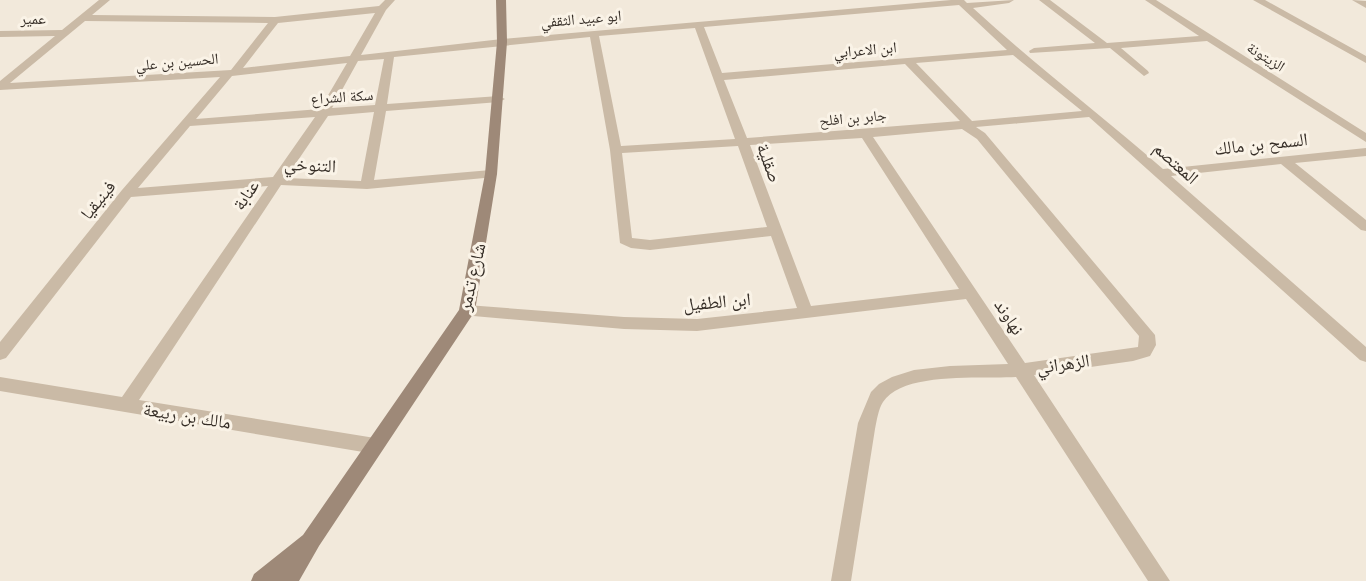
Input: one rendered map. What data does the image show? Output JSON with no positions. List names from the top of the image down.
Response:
{
  "streets": {
    "street": [
      "عمير",
      "ابو عبيد الثقفي",
      "ابن الاعرابي",
      "الزيتونة",
      "الحسين بن علي",
      "سكة الشراع",
      "جابر بن افلح",
      "السمح بن مالك",
      "صقلية",
      "المعتصم",
      "التنوخي",
      "عنابة",
      "فينيقيا",
      "شارع تدمر",
      "ابن الطفيل",
      "نهاوند",
      "الزهراني",
      "مالك بن ربيعة"
    ]
  },
  "crossings": [
    ["عمير", "الحسين بن علي"],
    ["ابو عبيد الثقفي", "صقلية"],
    ["ابو عبيد الثقفي", "المعتصم"],
    ["ابو عبيد الثقفي", "شارع تدمر"],
    ["ابن الاعرابي", "صقلية"],
    ["ابن الاعرابي", "المعتصم"],
    ["الحسين بن علي", "عنابة"],
    ["الحسين بن علي", "فينيقيا"],
    ["سكة الشراع", "عنابة"],
    ["سكة الشراع", "فينيقيا"],
    ["سكة الشراع", "شارع تدمر"],
    ["جابر بن افلح", "صقلية"],
    ["جابر بن افلح", "المعتصم"],
    ["جابر بن افلح", "نهاوند"],
    ["جابر بن افلح", "الزهراني"],
    ["السمح بن مالك", "المعتصم"],
    ["صقلية", "ابن الطفيل"],
    ["التنوخي", "عنابة"],
    ["التنوخي", "فينيقيا"],
    ["التنوخي", "شارع تدمر"],
    ["عنابة", "مالك بن ربيعة"],
    ["شارع تدمر", "ابن الطفيل"],
    ["شارع تدمر", "مالك بن ربيعة"],
    ["ابن الطفيل", "نهاوند"],
    ["نهاوند", "الزهراني"]
  ]
}
